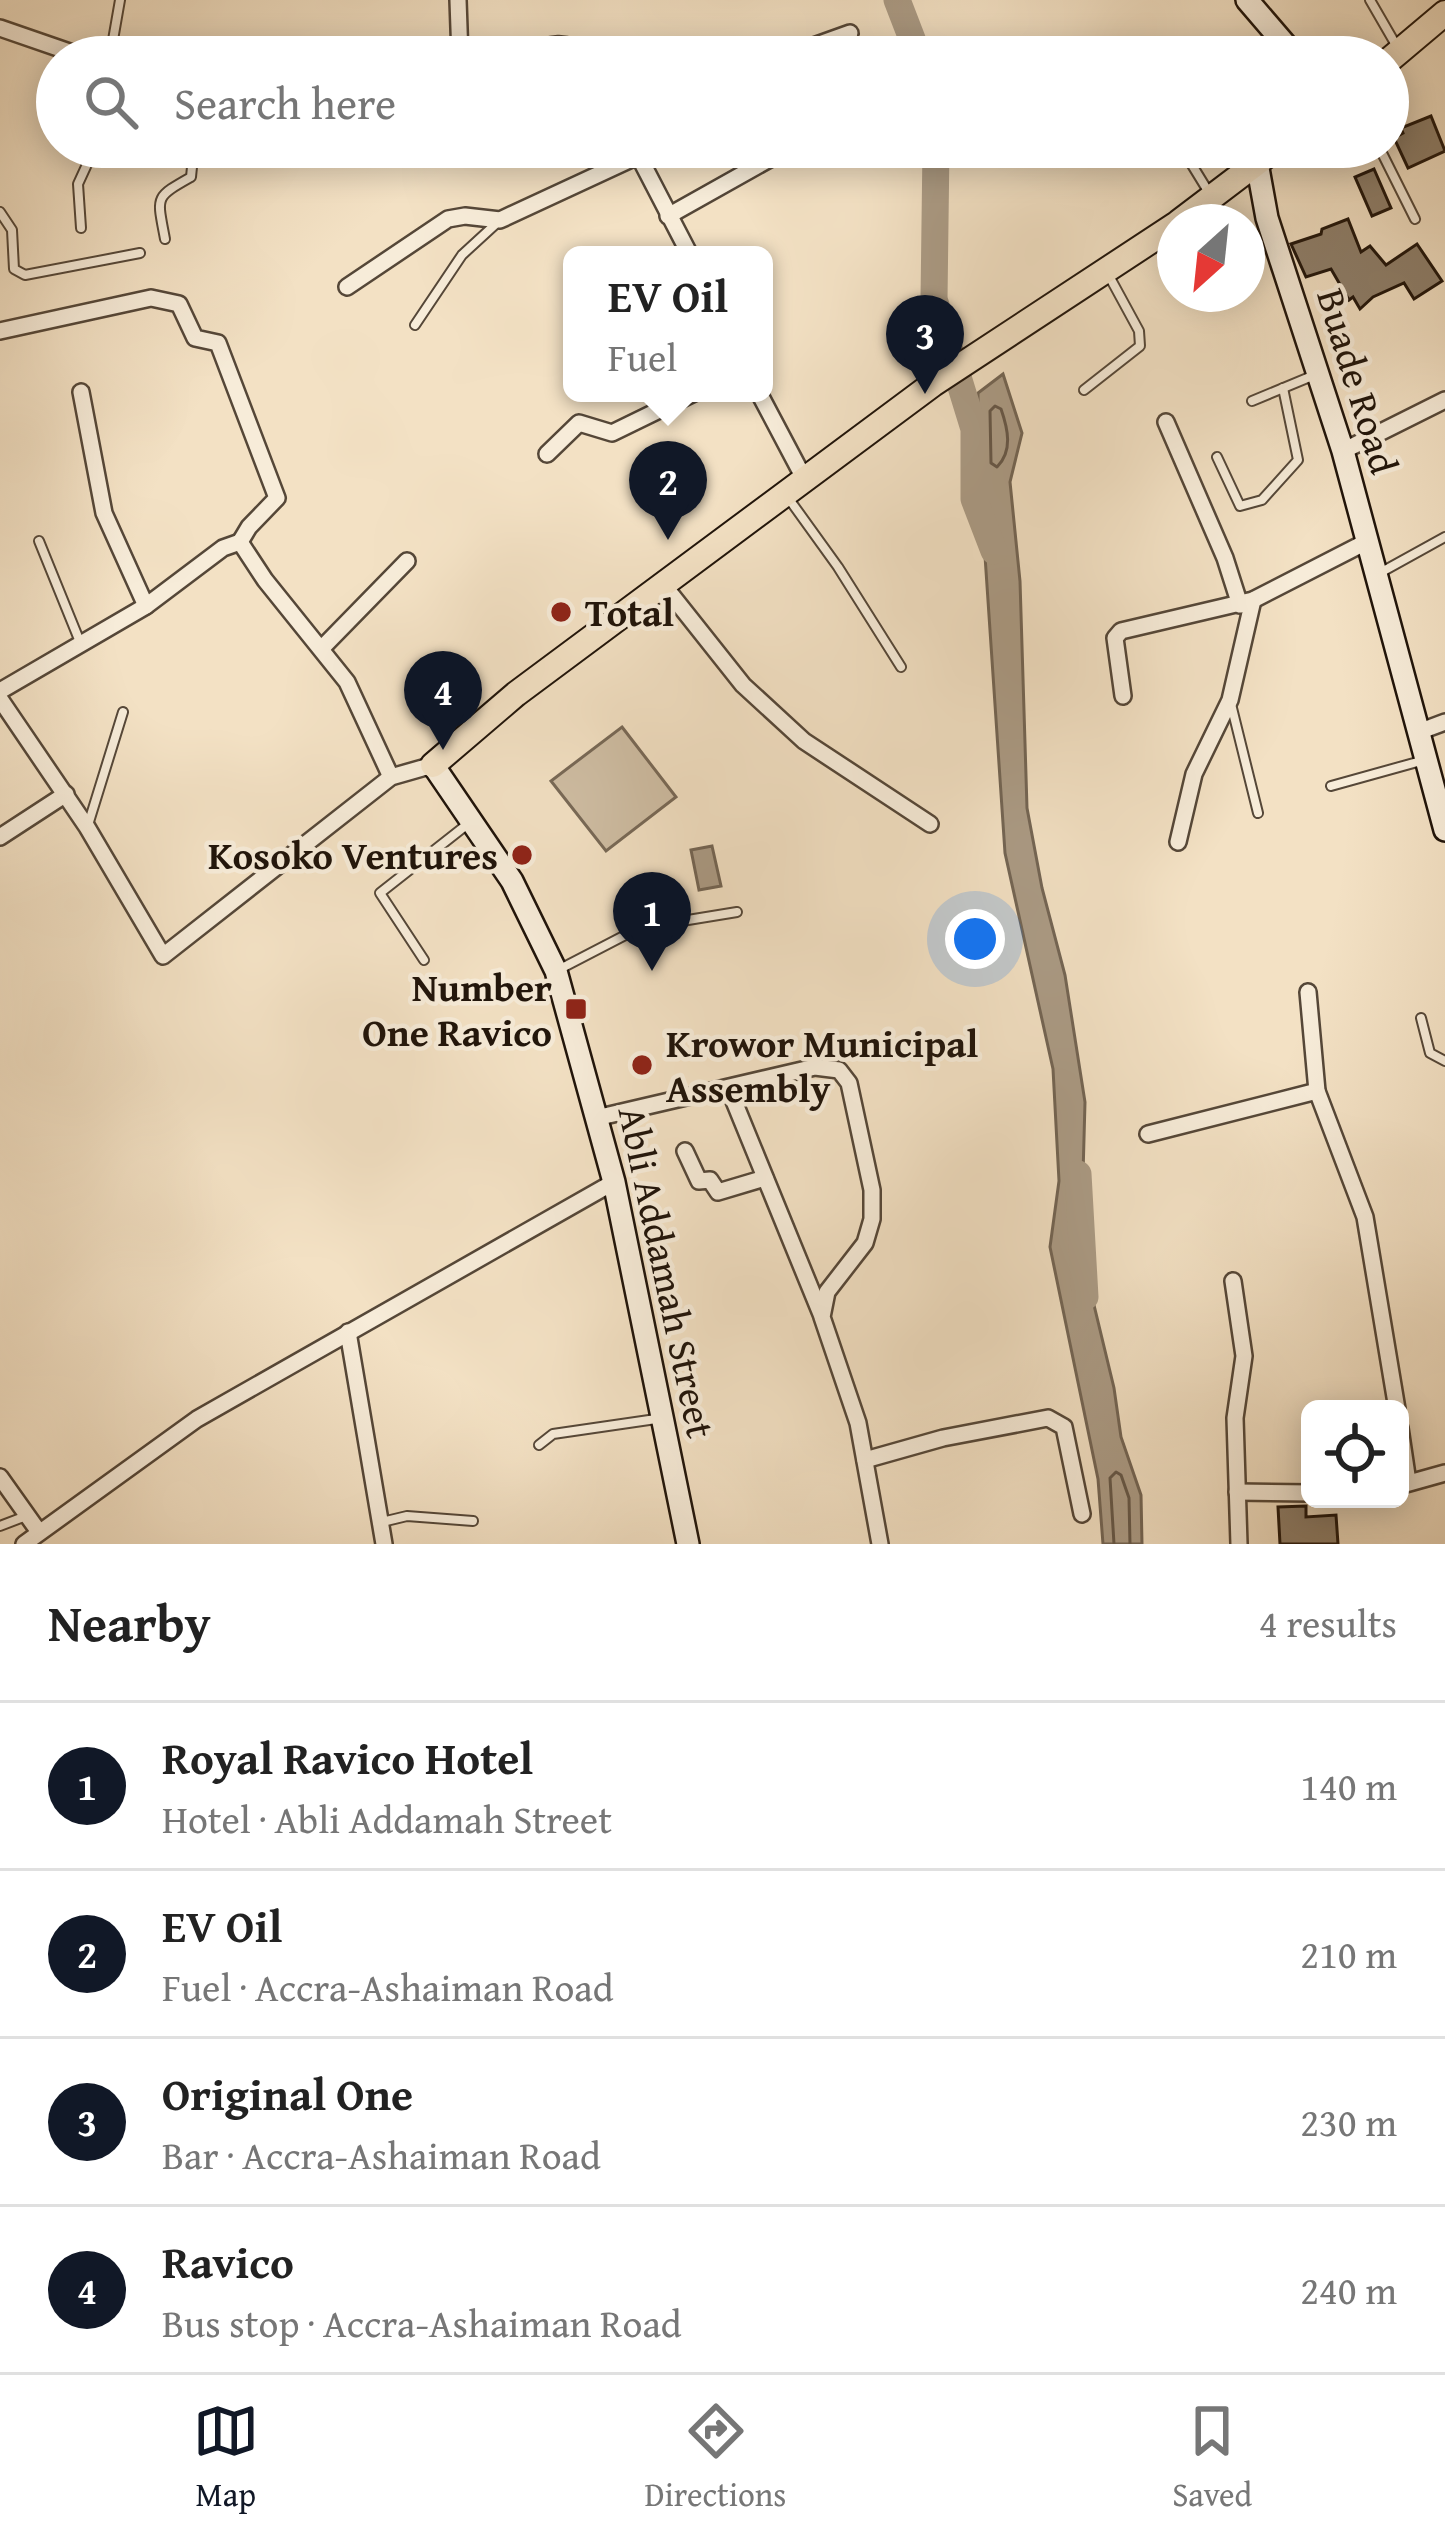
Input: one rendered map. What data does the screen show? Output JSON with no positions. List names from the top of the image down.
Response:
{
  "streets": {
    "street": ["Buade Road", "Abli Addamah Street"]
  },
  "places": {
    "other": ["Total", "Kosoko Ventures", "Krowor Municipal Assembly"],
    "transit": ["Number One Ravico"]
  },
  "north": "bottom left",
  "page": {
    "search": "Search here",
    "popup": ["EV Oil", "Fuel"],
    "pins": [
      "3",
      "2",
      "4",
      "1"
    ],
    "heading": ["Nearby", "4 results"],
    "list": [
      {
        "mark": "1",
        "name": "Royal Ravico Hotel",
        "note": "Hotel · Abli Addamah Street",
        "value": "140 m"
      },
      {
        "mark": "2",
        "name": "EV Oil",
        "note": "Fuel · Accra-Ashaiman Road",
        "value": "210 m"
      },
      {
        "mark": "3",
        "name": "Original One",
        "note": "Bar · Accra-Ashaiman Road",
        "value": "230 m"
      },
      {
        "mark": "4",
        "name": "Ravico",
        "note": "Bus stop · Accra-Ashaiman Road",
        "value": "240 m"
      }
    ],
    "nav": ["Map", "Directions", "Saved"]
  }
}
